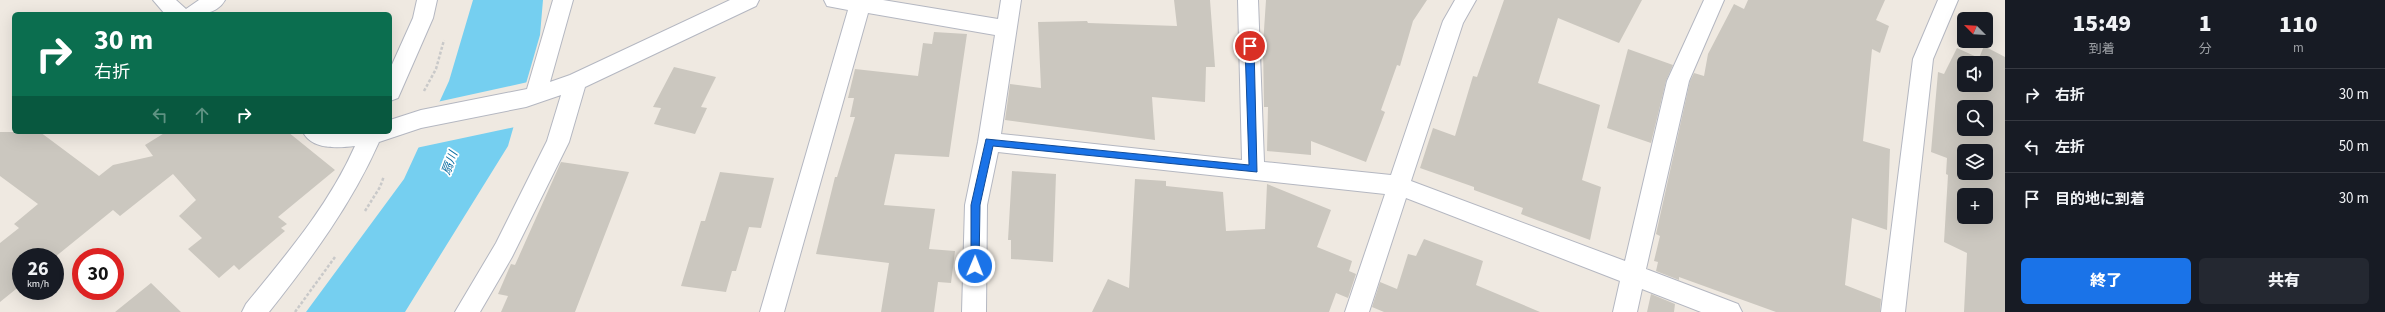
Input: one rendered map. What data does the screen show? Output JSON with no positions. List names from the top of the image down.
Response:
{
  "water": ["扇川"],
  "north": "top left",
  "page": {
    "eta": [
      "15:49",
      "到着",
      "1",
      "分",
      "110",
      "m"
    ],
    "map_buttons": "+",
    "turn": ["30 m", "右折"],
    "list": [
      {
        "name": "右折",
        "value": "30 m"
      },
      {
        "name": "左折",
        "value": "50 m"
      },
      {
        "name": "目的地に到着",
        "value": "30 m"
      }
    ],
    "speed": "26 km/h",
    "limit": "30",
    "buttons": ["終了", "共有"]
  }
}
